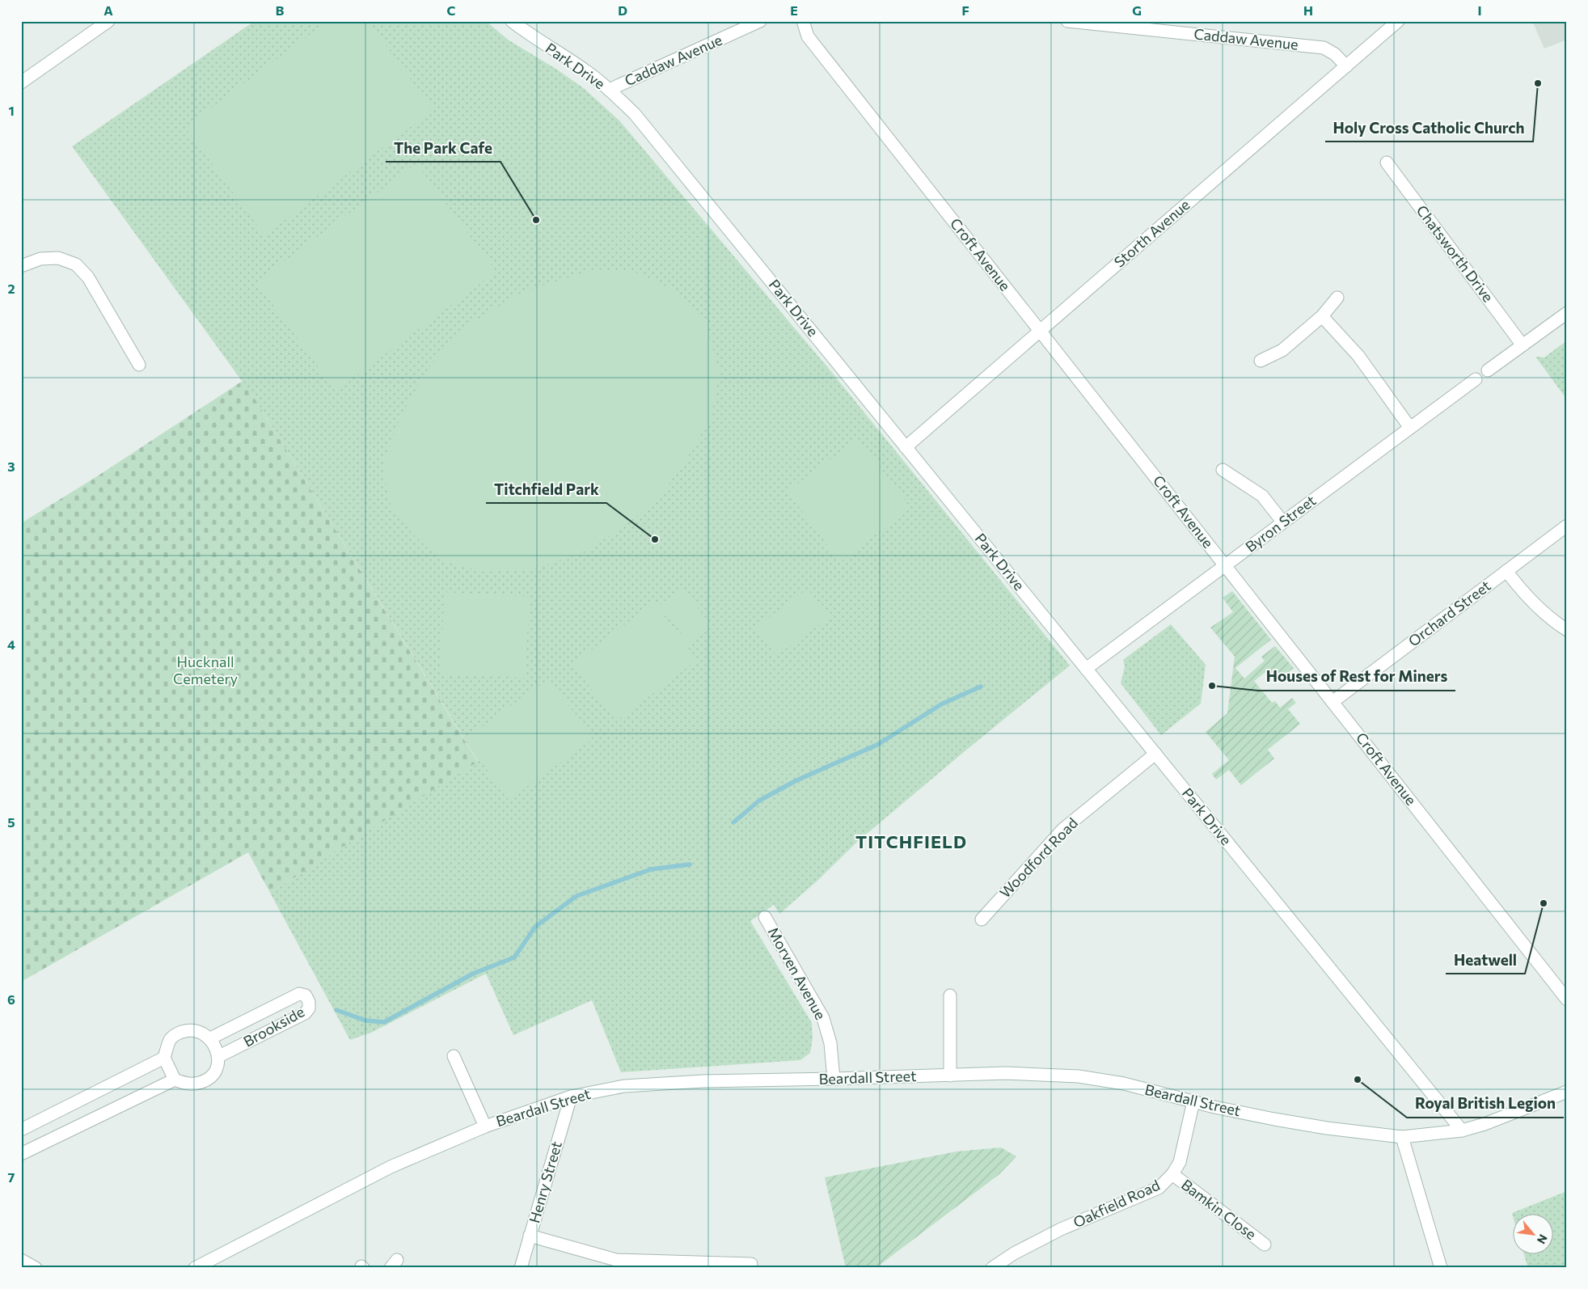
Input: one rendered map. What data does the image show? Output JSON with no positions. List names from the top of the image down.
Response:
{
  "streets": {
    "street": [
      "Caddaw Avenue",
      "Park Drive",
      "Storth Avenue",
      "Chatsworth Drive",
      "Croft Avenue",
      "Byron Street",
      "Orchard Street",
      "Woodford Road",
      "Morven Avenue",
      "Brookside",
      "Beardall Street",
      "Henry Street",
      "Oakfield Road",
      "Bamkin Close"
    ]
  },
  "crossings": [
    ["Caddaw Avenue", "Park Drive"],
    ["Caddaw Avenue", "Storth Avenue"],
    ["Park Drive", "Storth Avenue"],
    ["Park Drive", "Byron Street"],
    ["Park Drive", "Woodford Road"],
    ["Park Drive", "Beardall Street"],
    ["Storth Avenue", "Croft Avenue"],
    ["Croft Avenue", "Byron Street"],
    ["Croft Avenue", "Orchard Street"],
    ["Morven Avenue", "Beardall Street"],
    ["Beardall Street", "Henry Street"],
    ["Beardall Street", "Oakfield Road"],
    ["Oakfield Road", "Bamkin Close"]
  ],
  "districts": ["TITCHFIELD"],
  "parks": ["Hucknall Cemetery"],
  "places": [
    "Holy Cross Catholic Church",
    "The Park Cafe",
    "Titchfield Park",
    "Houses of Rest for Miners",
    "Heatwell",
    "Royal British Legion"
  ],
  "north": "bottom right",
  "grid": {
    "columns": [
      "A",
      "B",
      "C",
      "D",
      "E",
      "F",
      "G",
      "H",
      "I"
    ],
    "rows": [
      "1",
      "2",
      "3",
      "4",
      "5",
      "6",
      "7"
    ]
  }
}
